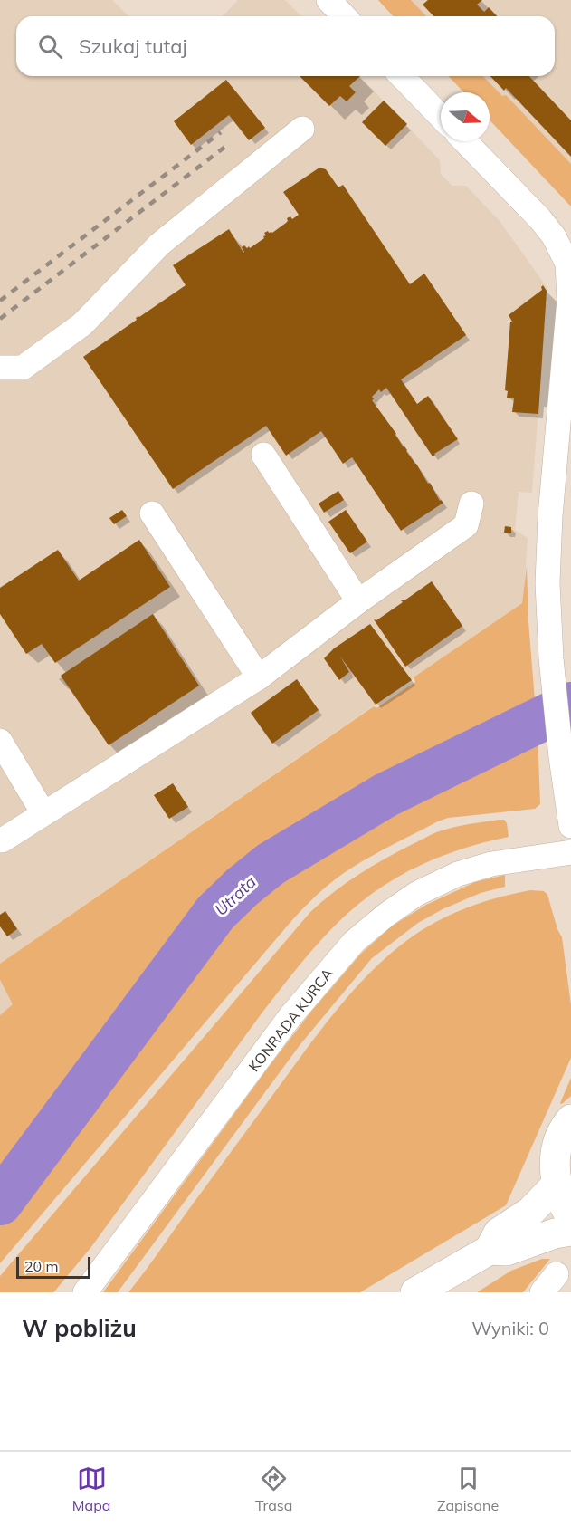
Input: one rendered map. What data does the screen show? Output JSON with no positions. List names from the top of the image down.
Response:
{
  "streets": {
    "street": ["KONRADA KURCA"]
  },
  "water": ["Utrata"],
  "scale_bar": "20 m",
  "north": "right",
  "page": {
    "search": "Szukaj tutaj",
    "scale": "20 m",
    "heading": ["W pobliżu", "Wyniki: 0"],
    "nav": ["Mapa", "Trasa", "Zapisane"]
  }
}
